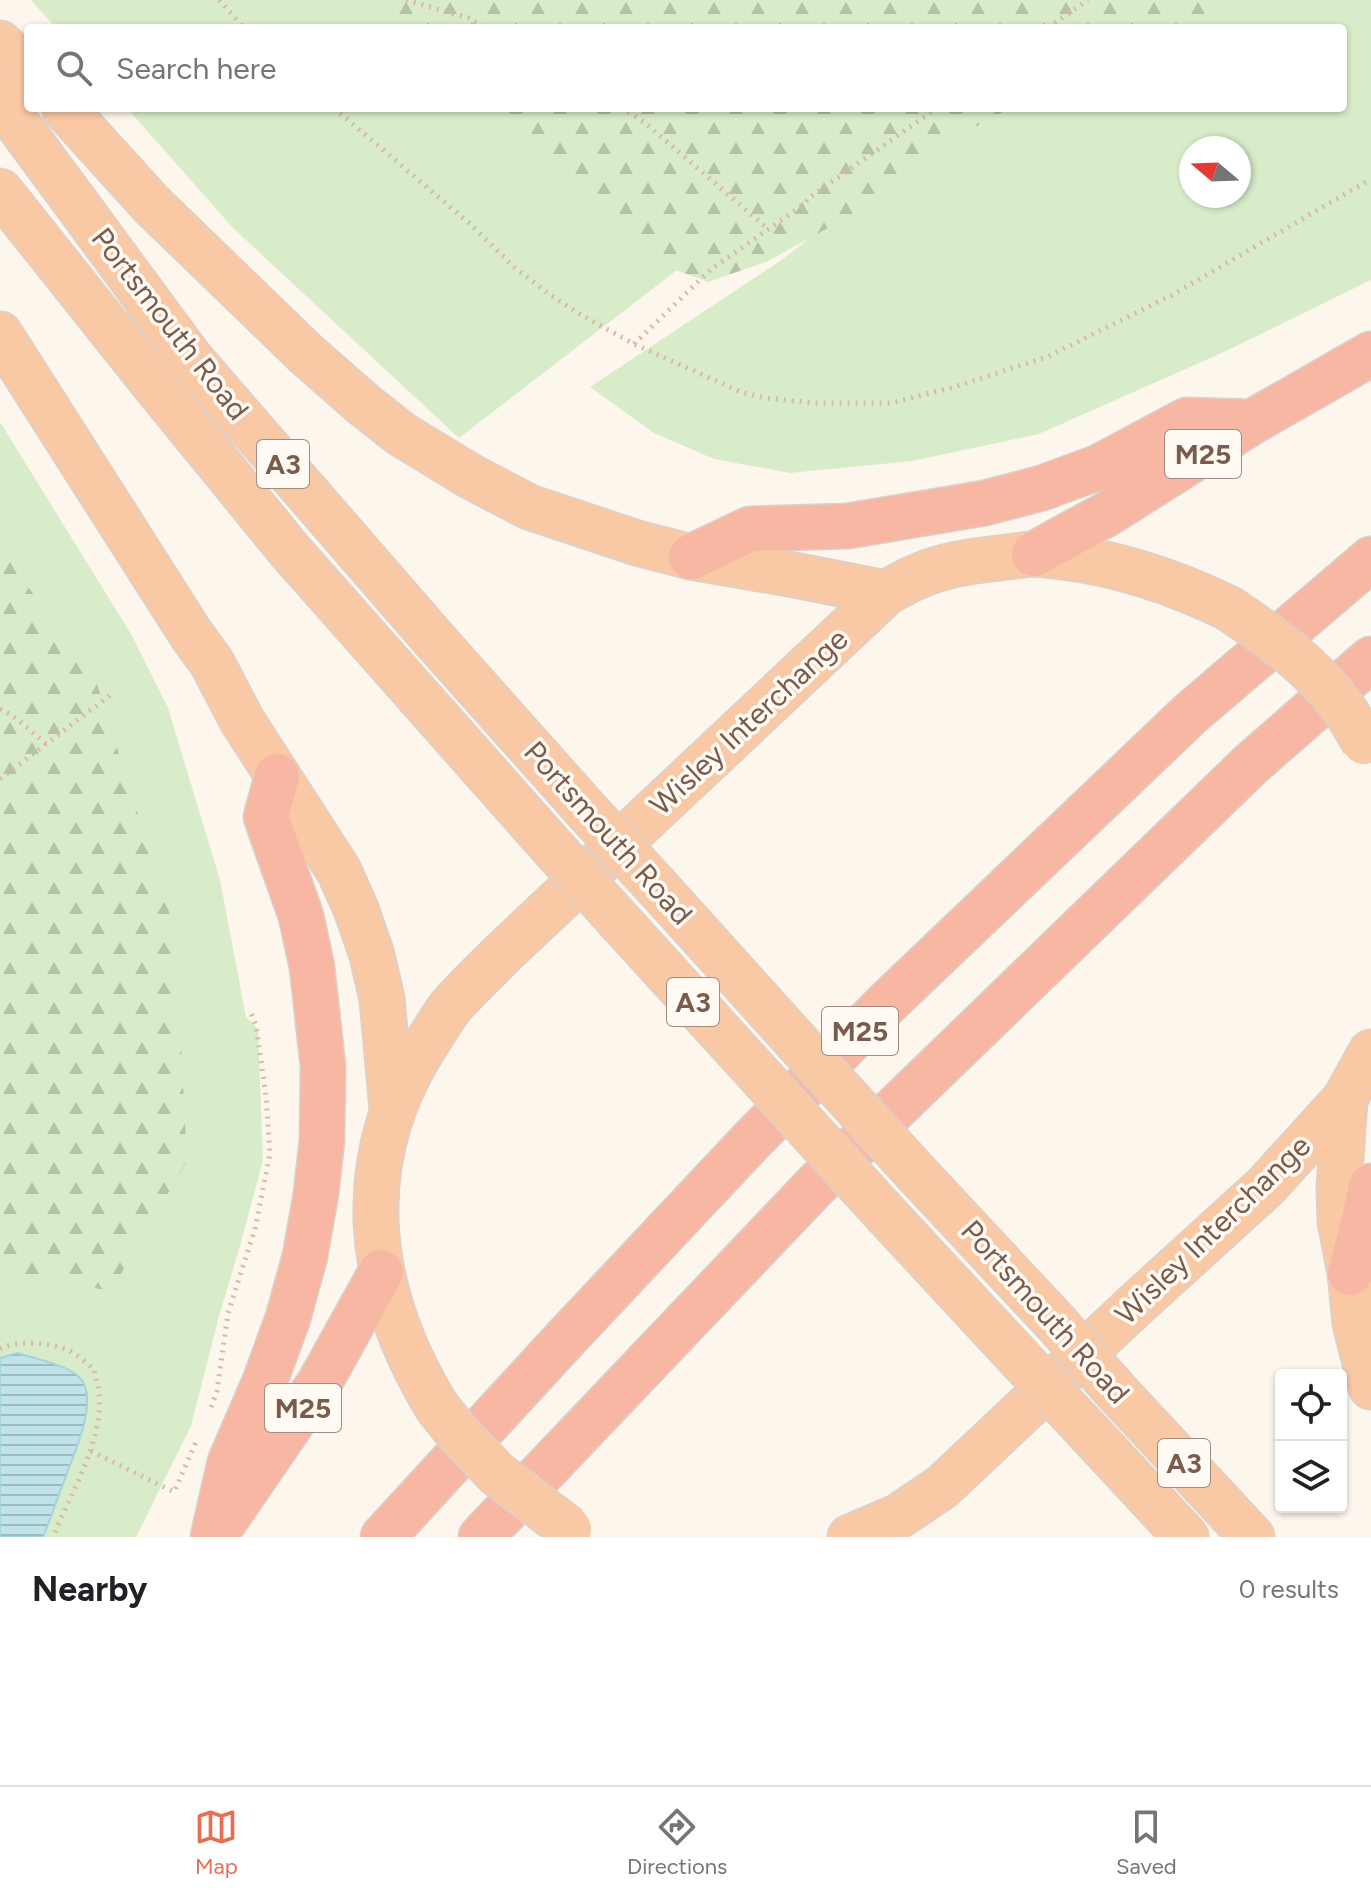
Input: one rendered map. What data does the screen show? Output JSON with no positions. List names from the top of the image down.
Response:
{
  "streets": {
    "highway": [
      "Portsmouth Road",
      "M25",
      "A3",
      "Wisley Interchange"
    ]
  },
  "crossings": [
    ["M25", "Wisley Interchange"]
  ],
  "north": "left",
  "page": {
    "search": "Search here",
    "heading": ["Nearby", "0 results"],
    "nav": ["Map", "Directions", "Saved"]
  }
}
